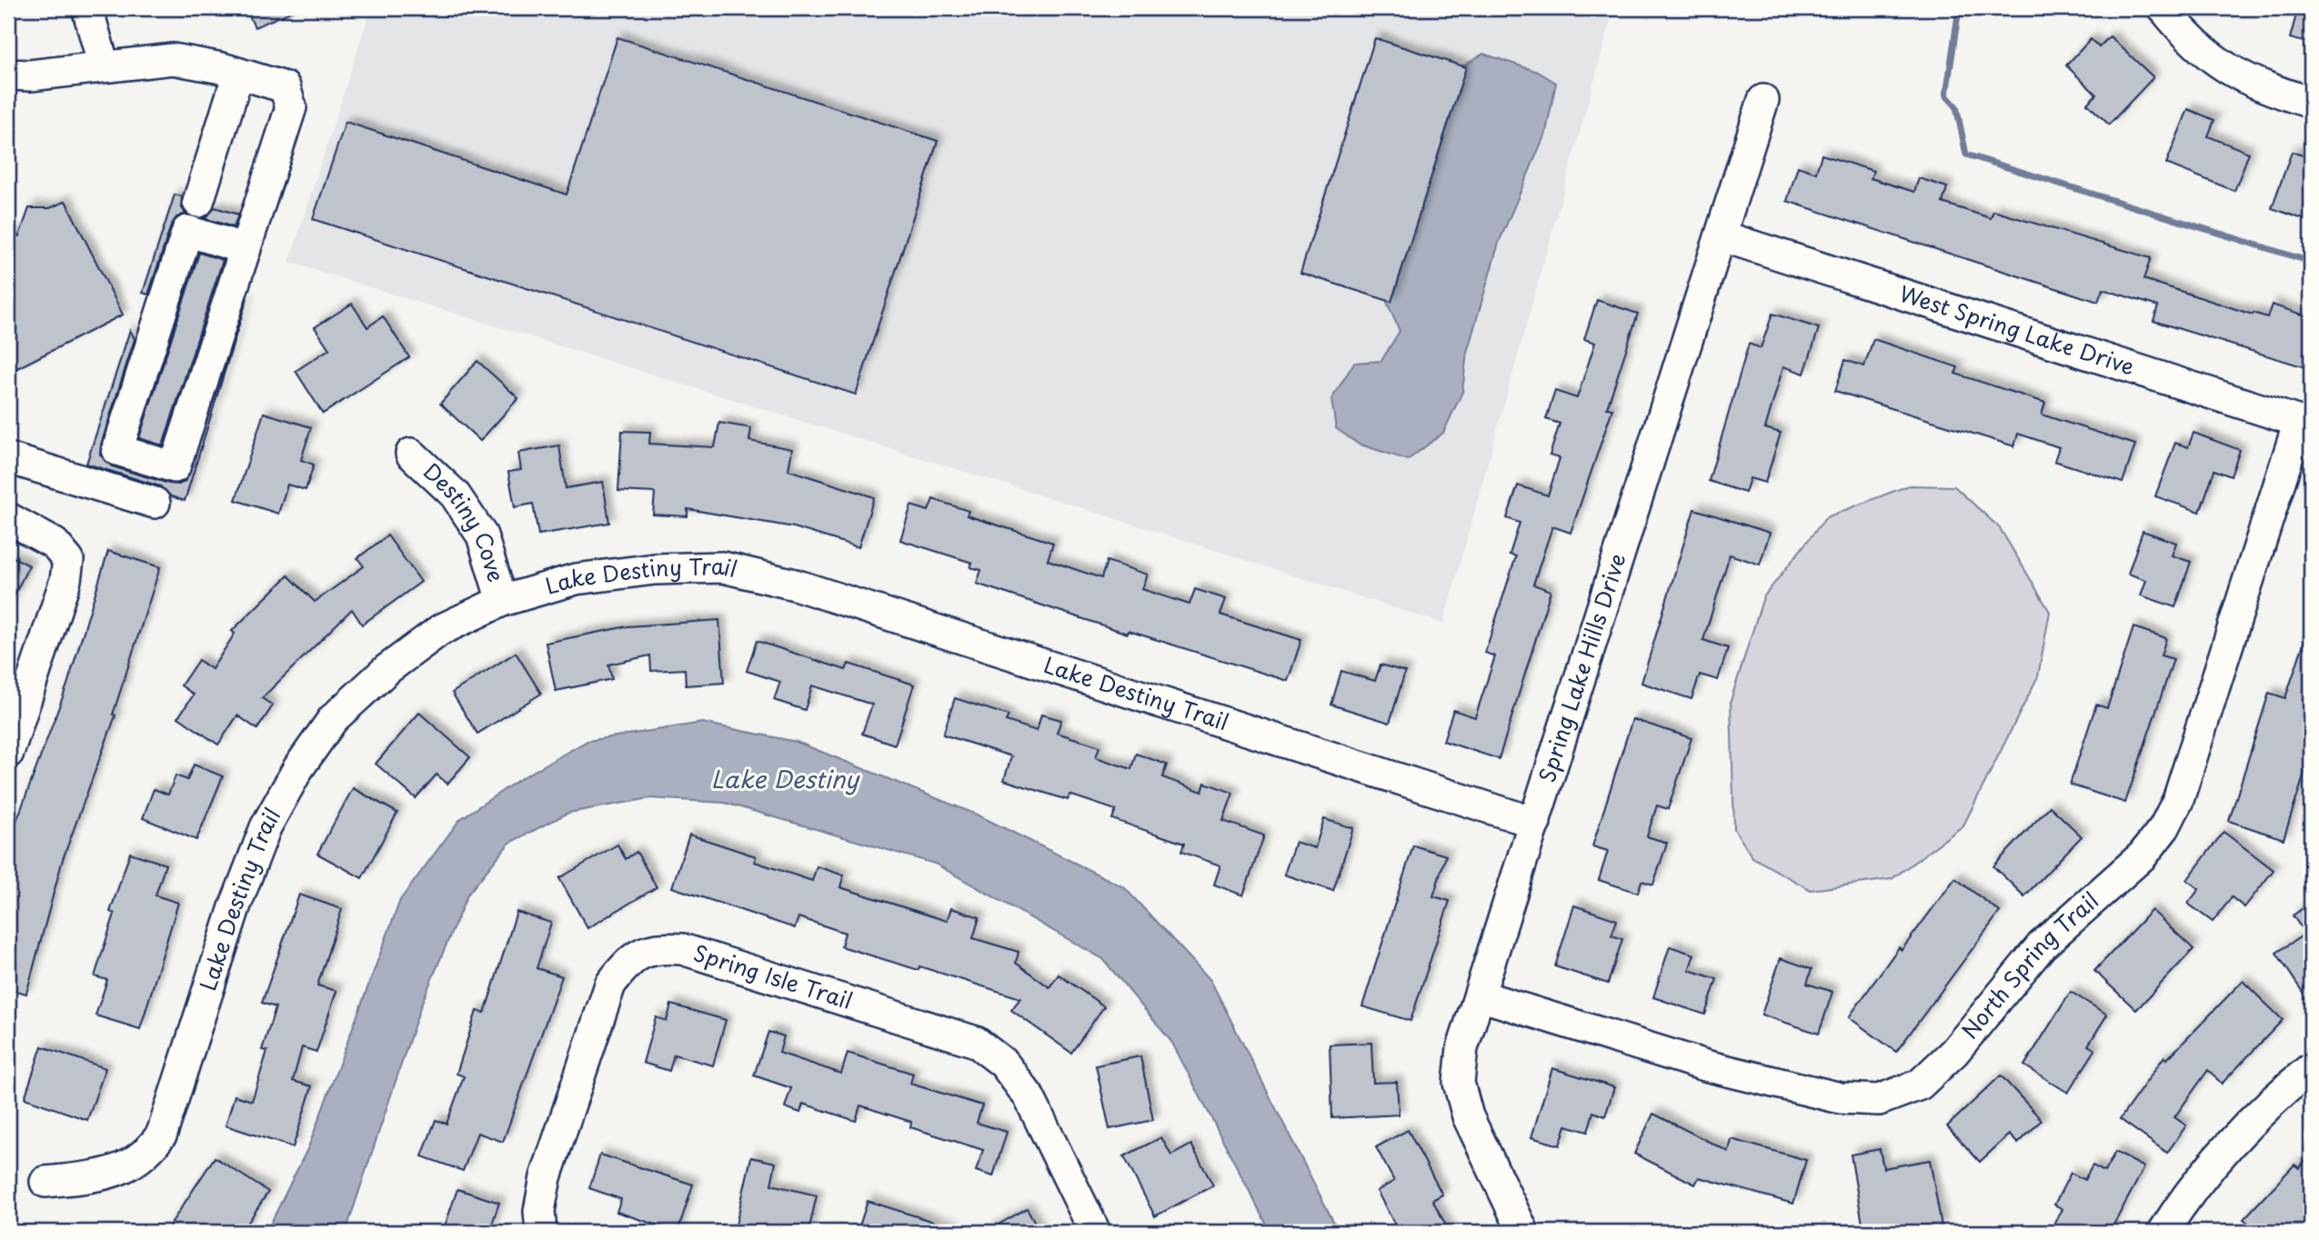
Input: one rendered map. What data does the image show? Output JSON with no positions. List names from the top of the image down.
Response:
{
  "streets": {
    "street": [
      "West Spring Lake Drive",
      "Destiny Cove",
      "Lake Destiny Trail",
      "Spring Lake Hills Drive",
      "North Spring Trail",
      "Spring Isle Trail"
    ]
  },
  "crossings": [
    ["West Spring Lake Drive", "Spring Lake Hills Drive"],
    ["West Spring Lake Drive", "North Spring Trail"],
    ["Destiny Cove", "Lake Destiny Trail"],
    ["Lake Destiny Trail", "Spring Lake Hills Drive"],
    ["Spring Lake Hills Drive", "North Spring Trail"]
  ],
  "water": ["Lake Destiny"]
}
